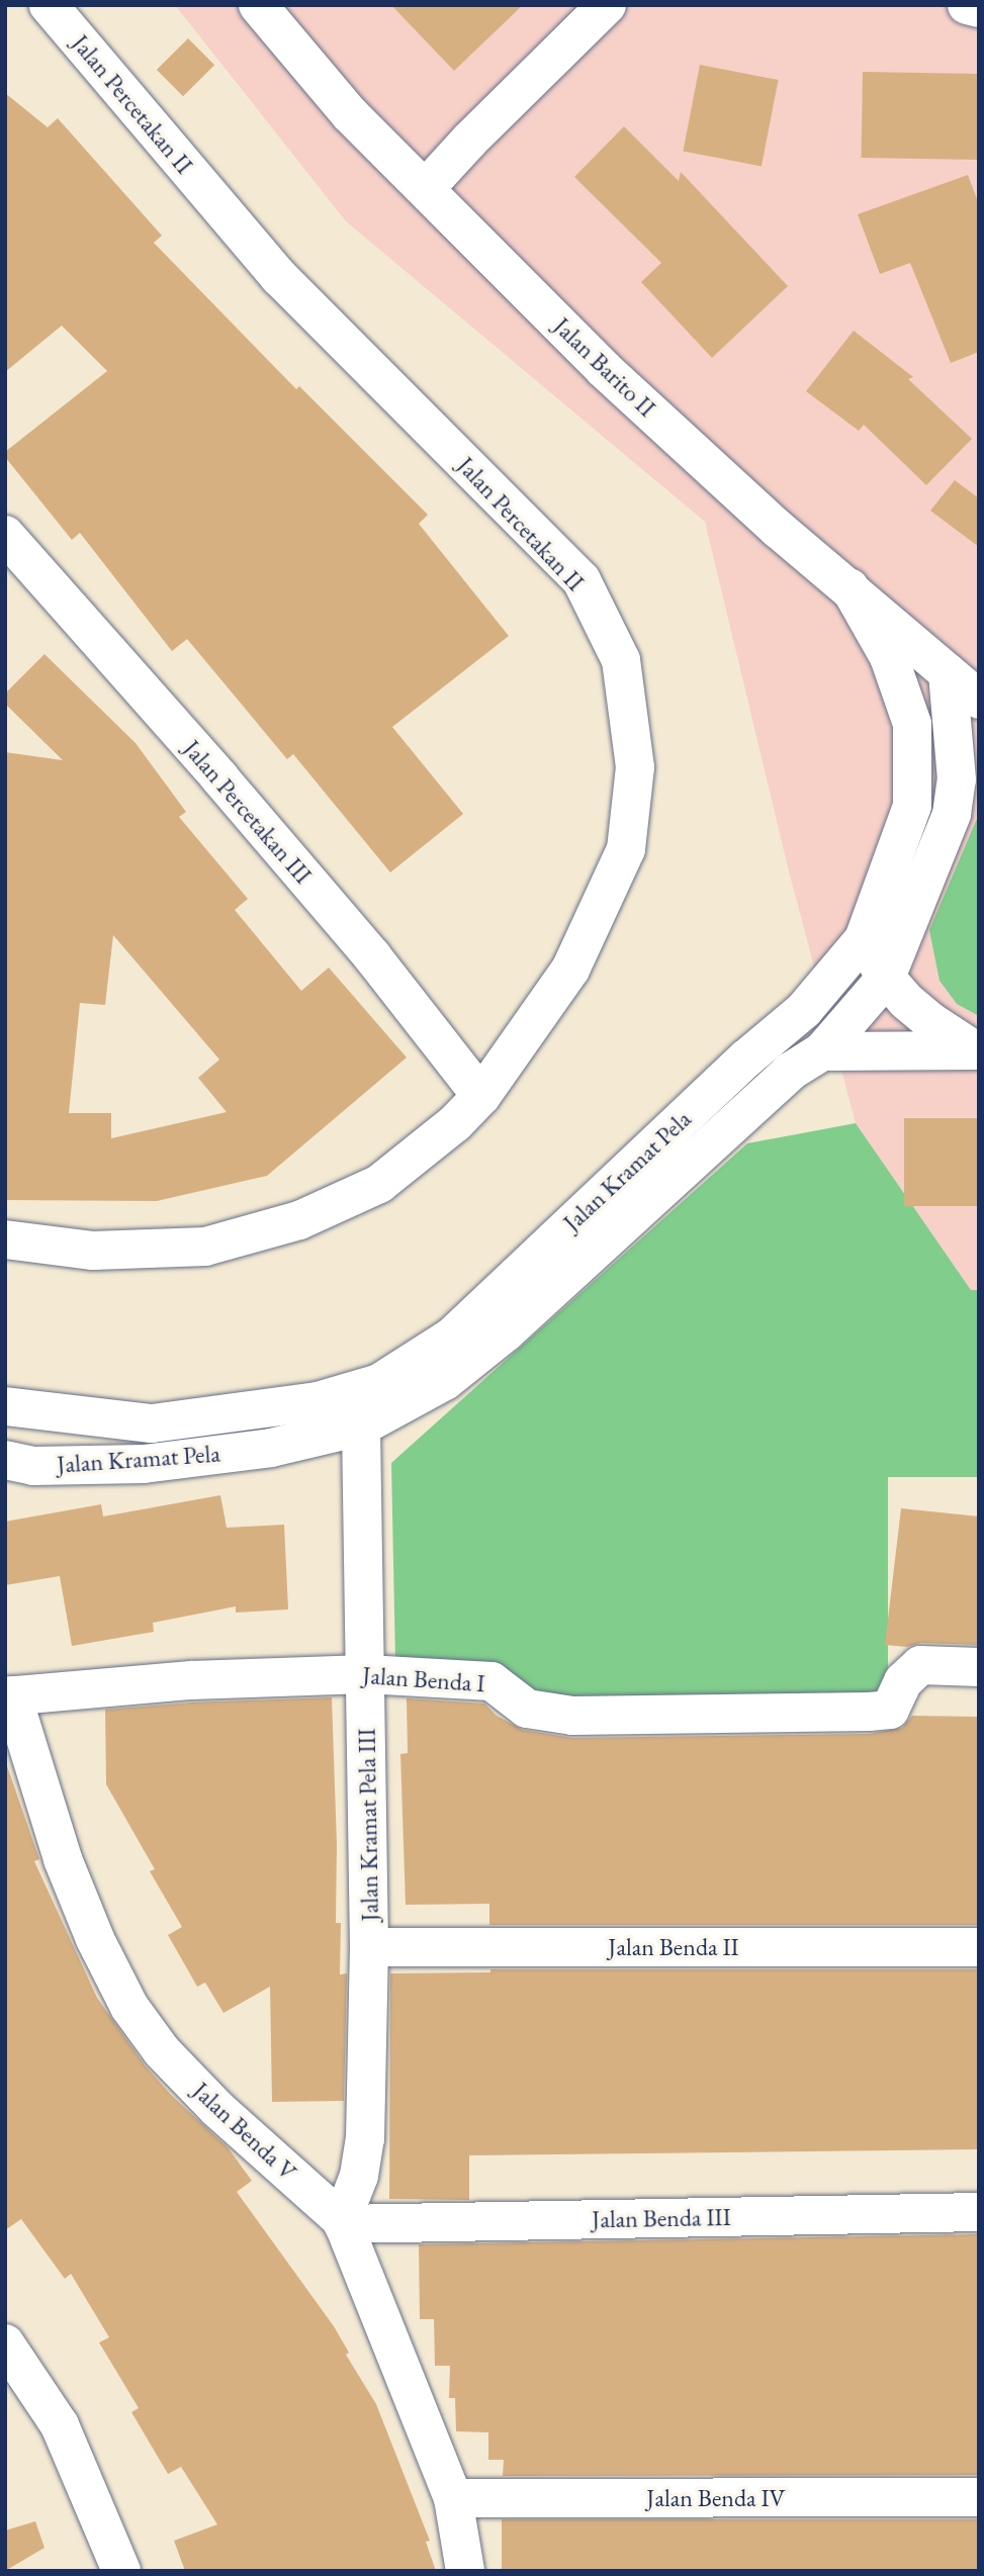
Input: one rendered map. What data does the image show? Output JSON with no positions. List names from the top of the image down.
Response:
{
  "streets": {
    "street": [
      "Jalan Percetakan II",
      "Jalan Barito II",
      "Jalan Percetakan III",
      "Jalan Kramat Pela",
      "Jalan Benda I",
      "Jalan Kramat Pela III",
      "Jalan Benda II",
      "Jalan Benda V",
      "Jalan Benda III",
      "Jalan Benda IV"
    ]
  },
  "crossings": [
    ["Jalan Percetakan II", "Jalan Percetakan III"],
    ["Jalan Barito II", "Jalan Kramat Pela"],
    ["Jalan Kramat Pela", "Jalan Kramat Pela III"],
    ["Jalan Benda I", "Jalan Kramat Pela III"],
    ["Jalan Benda I", "Jalan Benda V"],
    ["Jalan Kramat Pela III", "Jalan Benda II"],
    ["Jalan Kramat Pela III", "Jalan Benda V"],
    ["Jalan Kramat Pela III", "Jalan Benda III"],
    ["Jalan Benda V", "Jalan Benda III"],
    ["Jalan Benda V", "Jalan Benda IV"]
  ]
}
